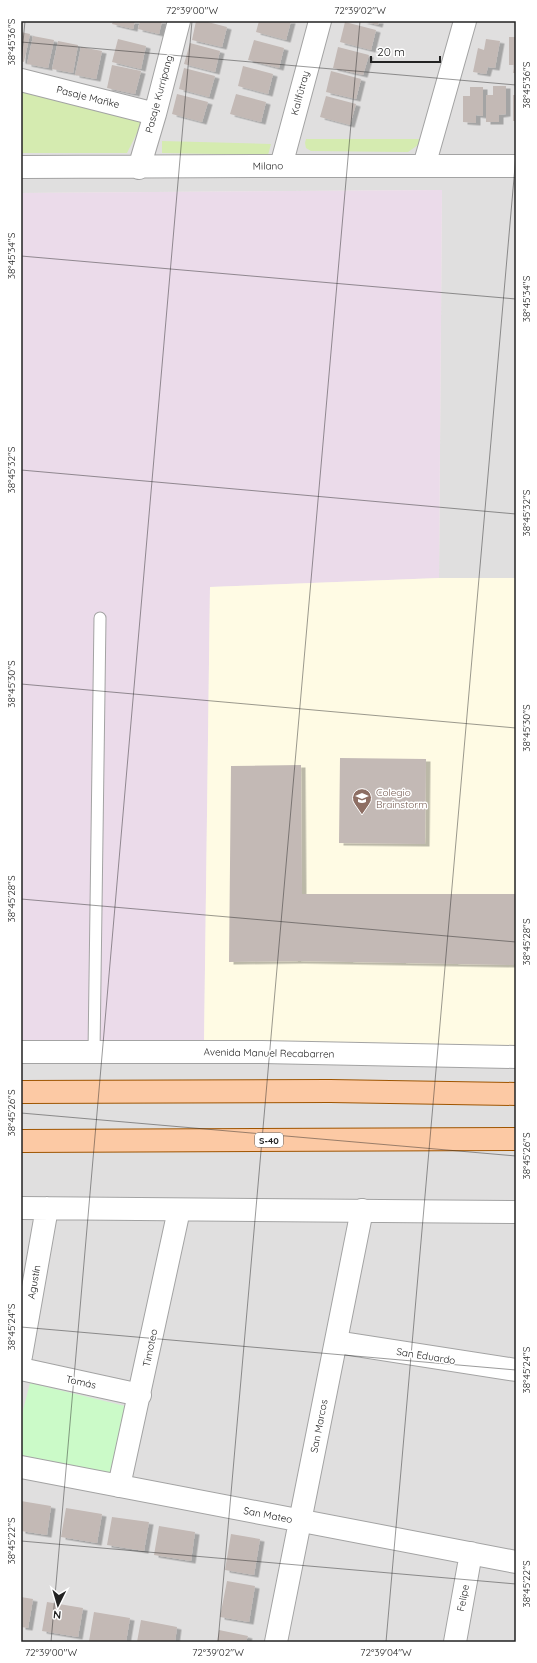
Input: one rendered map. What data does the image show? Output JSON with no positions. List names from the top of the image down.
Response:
{
  "streets": {
    "main road": ["S-40"],
    "street": [
      "Kallfütray",
      "Pasaje Kurripang",
      "Pasaje Mañke",
      "Milano",
      "Avenida Manuel Recabarren",
      "Agustín",
      "Timoteo",
      "San Eduardo",
      "Tomás",
      "San Marcos",
      "San Mateo",
      "Felipe"
    ]
  },
  "crossings": [
    ["Kallfütray", "Milano"],
    ["Pasaje Kurripang", "Pasaje Mañke"],
    ["Pasaje Kurripang", "Milano"],
    ["Timoteo", "Tomás"],
    ["Timoteo", "San Mateo"],
    ["San Eduardo", "San Marcos"],
    ["San Marcos", "San Mateo"],
    ["San Mateo", "Felipe"]
  ],
  "places": {
    "school or university": ["Colegio Brainstorm"]
  },
  "scale_bar": "20 m",
  "north": "bottom",
  "coordinates": [
    "72°39'00\"W",
    "72°39'02\"W",
    "38°45'36\"S",
    "38°45'34\"S",
    "38°45'32\"S",
    "38°45'30\"S",
    "38°45'28\"S",
    "38°45'26\"S",
    "38°45'24\"S",
    "38°45'22\"S",
    "72°39'04\"W"
  ]
}
